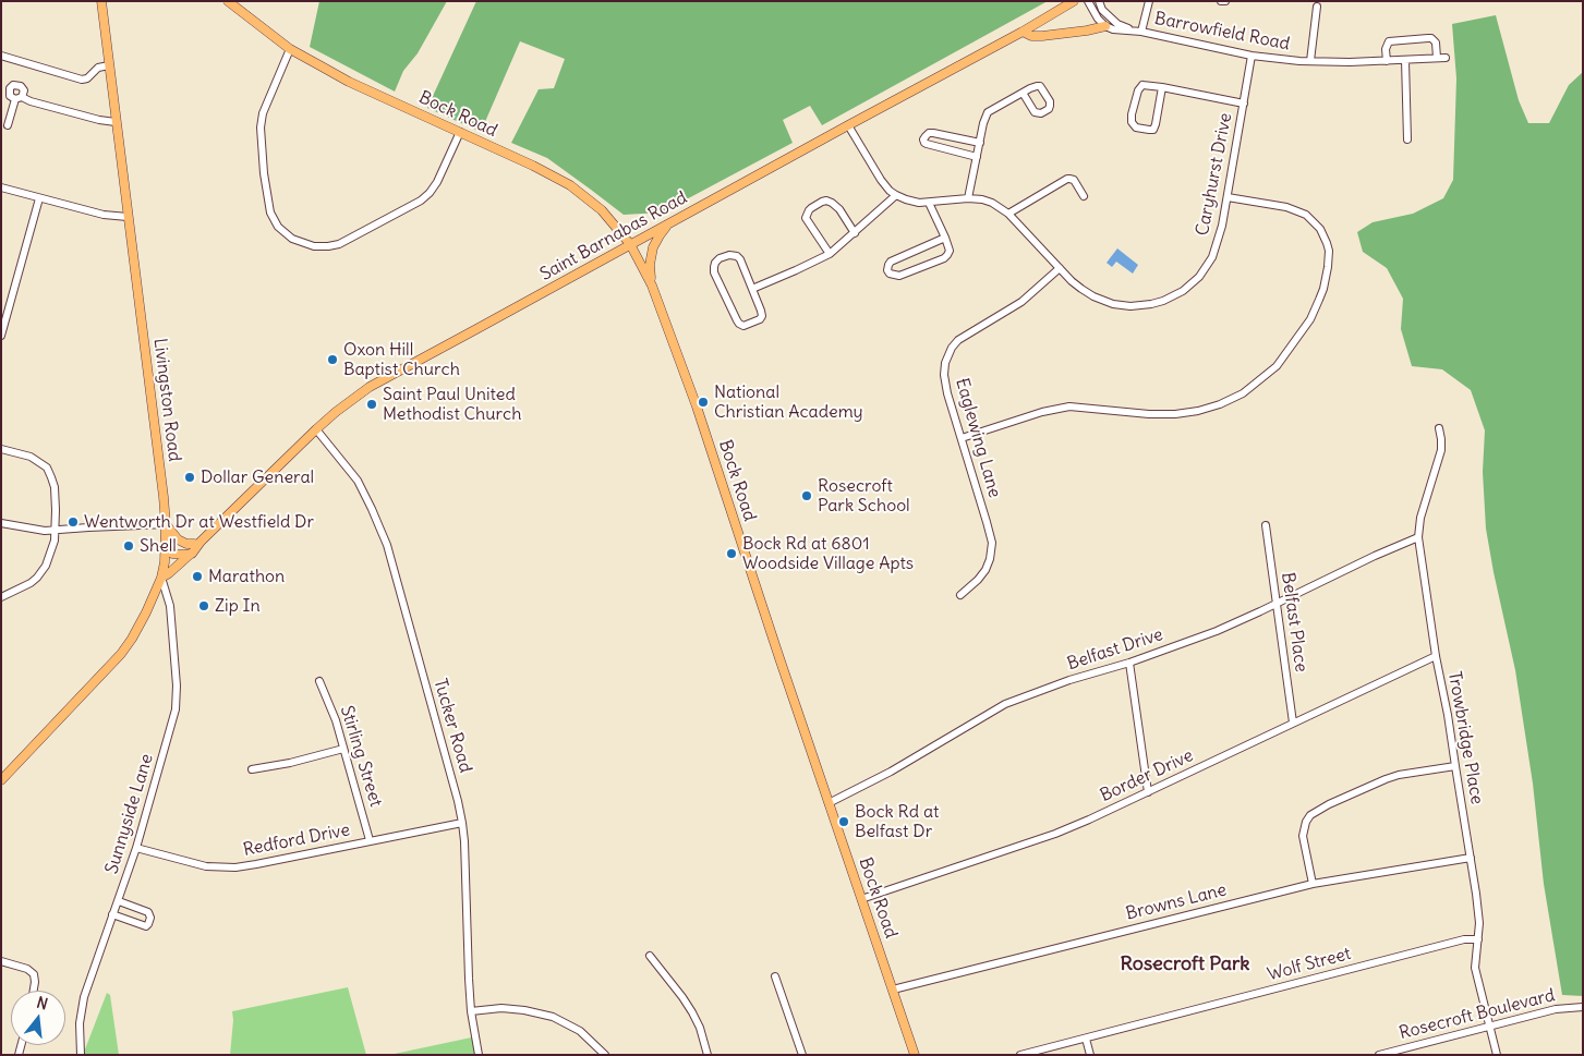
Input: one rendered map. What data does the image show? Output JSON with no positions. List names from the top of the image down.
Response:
{
  "streets": {
    "main road": ["Bock Road", "Saint Barnabas Road", "Livingston Road"],
    "street": [
      "Barrowfield Road",
      "Caryhurst Drive",
      "Eaglewing Lane",
      "Belfast Place",
      "Belfast Drive",
      "Tucker Road",
      "Trowbridge Place",
      "Stirling Street",
      "Border Drive",
      "Sunnyside Lane",
      "Redford Drive",
      "Browns Lane",
      "Wolf Street",
      "Rosecroft Boulevard"
    ]
  },
  "crossings": [
    ["Barrowfield Road", "Caryhurst Drive"],
    ["Bock Road", "Saint Barnabas Road"],
    ["Bock Road", "Belfast Drive"],
    ["Bock Road", "Border Drive"],
    ["Bock Road", "Browns Lane"],
    ["Caryhurst Drive", "Eaglewing Lane"],
    ["Saint Barnabas Road", "Livingston Road"],
    ["Saint Barnabas Road", "Tucker Road"],
    ["Saint Barnabas Road", "Sunnyside Lane"],
    ["Livingston Road", "Sunnyside Lane"],
    ["Belfast Place", "Belfast Drive"],
    ["Belfast Place", "Border Drive"],
    ["Belfast Drive", "Trowbridge Place"],
    ["Tucker Road", "Redford Drive"],
    ["Trowbridge Place", "Border Drive"],
    ["Trowbridge Place", "Browns Lane"],
    ["Trowbridge Place", "Wolf Street"],
    ["Trowbridge Place", "Rosecroft Boulevard"],
    ["Stirling Street", "Redford Drive"],
    ["Sunnyside Lane", "Redford Drive"]
  ],
  "districts": ["Rosecroft Park"],
  "places": [
    "Oxon Hill Baptist Church",
    "National Christian Academy",
    "Saint Paul United Methodist Church",
    "Dollar General",
    "Rosecroft Park School",
    "Wentworth Dr at Westfield Dr",
    "Shell",
    "Bock Rd at 6801 Woodside Village Apts",
    "Marathon",
    "Zip In",
    "Bock Rd at Belfast Dr"
  ],
  "north": "top"
}
